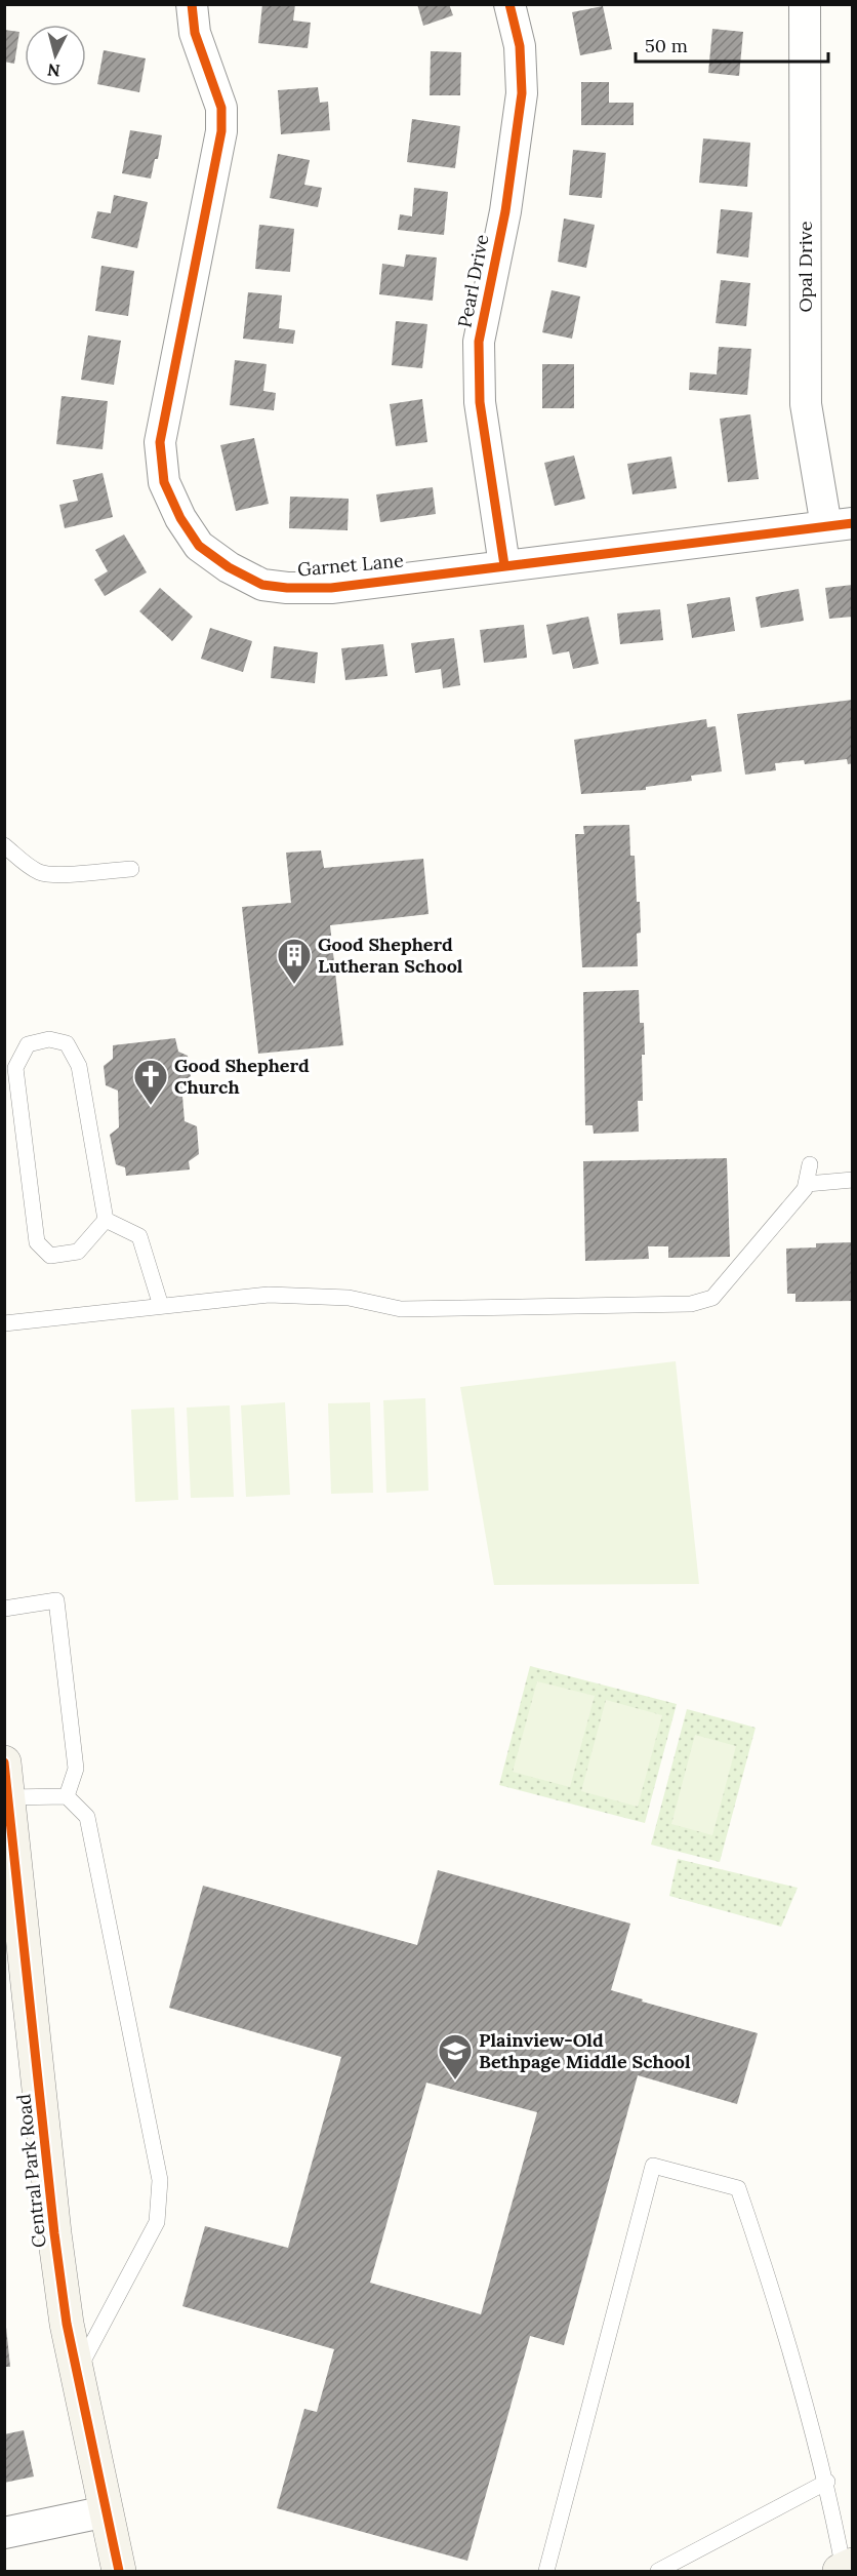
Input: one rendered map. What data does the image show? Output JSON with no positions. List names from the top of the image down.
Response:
{
  "streets": {
    "street": [
      "Opal Drive",
      "Pearl Drive",
      "Garnet Lane",
      "Central Park Road"
    ]
  },
  "crossings": [
    ["Opal Drive", "Garnet Lane"],
    ["Pearl Drive", "Garnet Lane"]
  ],
  "places": {
    "building": ["Good Shepherd Lutheran School"],
    "church": ["Good Shepherd Church"],
    "school or university": ["Plainview-Old Bethpage Middle School"]
  },
  "scale_bar": "50 m",
  "north": "bottom"
}
